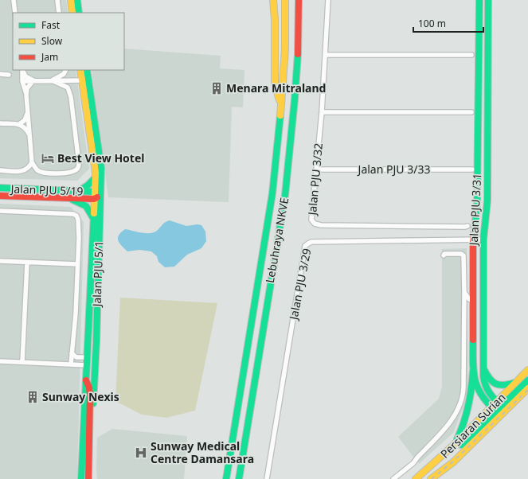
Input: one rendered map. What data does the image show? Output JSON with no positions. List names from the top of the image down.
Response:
{
  "streets": {
    "main road": [
      "Jalan PJU 5/19",
      "Jalan PJU 3/31",
      "Lebuhraya NKVE",
      "Jalan PJU 5/1",
      "Persiaran Surian"
    ],
    "street": ["Jalan PJU 3/33", "Jalan PJU 3/32", "Jalan PJU 3/29"]
  },
  "crossings": [
    ["Jalan PJU 3/33", "Jalan PJU 3/32"],
    ["Jalan PJU 5/19", "Jalan PJU 5/1"],
    ["Jalan PJU 3/31", "Jalan PJU 3/29"],
    ["Jalan PJU 3/31", "Persiaran Surian"]
  ],
  "places": {
    "building": ["Menara Mitraland", "Sunway Nexis"],
    "hotel": ["Best View Hotel"],
    "hospital": ["Sunway Medical Centre Damansara"]
  },
  "legend": ["Fast", "Slow", "Jam"],
  "scale_bar": "100 m"
}
